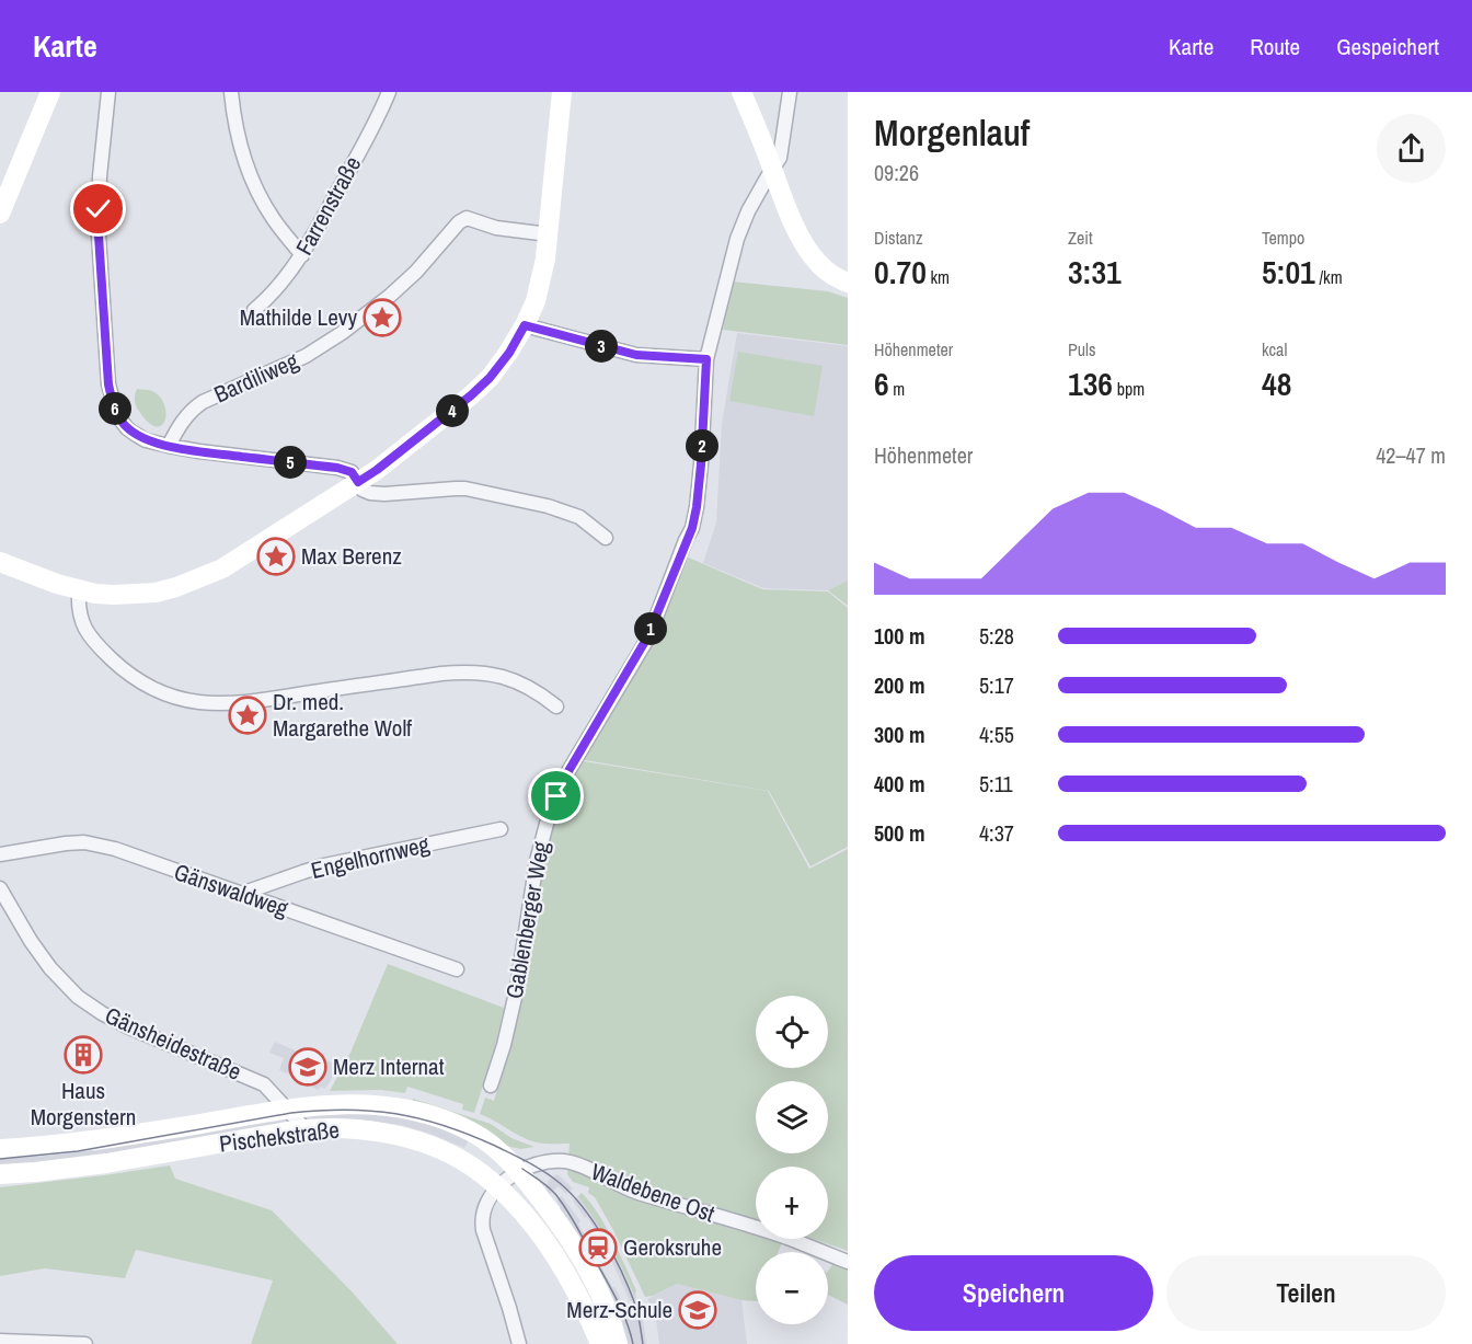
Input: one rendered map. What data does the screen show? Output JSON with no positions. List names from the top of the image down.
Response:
{
  "streets": {
    "main road": ["Pischekstraße"],
    "street": [
      "Farrenstraße",
      "Bardiliweg",
      "Engelhornweg",
      "Gänswaldweg",
      "Gablenberger Weg",
      "Gänsheidestraße",
      "Waldebene Ost"
    ]
  },
  "crossings": [
    ["Engelhornweg", "Gänswaldweg"],
    ["Gänsheidestraße", "Pischekstraße"],
    ["Pischekstraße", "Waldebene Ost"]
  ],
  "places": {
    "place": ["Mathilde Levy", "Max Berenz", "Dr. med. Margarethe Wolf"],
    "building": ["Haus Morgenstern"],
    "school or university": ["Merz Internat", "Merz-Schule"],
    "station": ["Geroksruhe"]
  },
  "page": {
    "header": "Karte",
    "nav": ["Karte", "Route", "Gespeichert"],
    "heading": ["Morgenlauf", "09:26"],
    "stats": [
      ["Distanz", "0.70 km"],
      ["Zeit", "3:31"],
      ["Tempo", "5:01 /km"],
      ["Höhenmeter", "6 m"],
      ["Puls", "136 bpm"],
      ["kcal", "48"]
    ],
    "pins": [
      "3",
      "6",
      "4",
      "2",
      "5",
      "1"
    ],
    "chart": ["Höhenmeter", "42–47 m"],
    "list": [
      {
        "name": "100 m",
        "note": "5:28"
      },
      {
        "name": "200 m",
        "note": "5:17"
      },
      {
        "name": "300 m",
        "note": "4:55"
      },
      {
        "name": "400 m",
        "note": "5:11"
      },
      {
        "name": "500 m",
        "note": "4:37"
      }
    ],
    "map_buttons": ["+", "−"],
    "buttons": ["Speichern", "Teilen"]
  }
}
